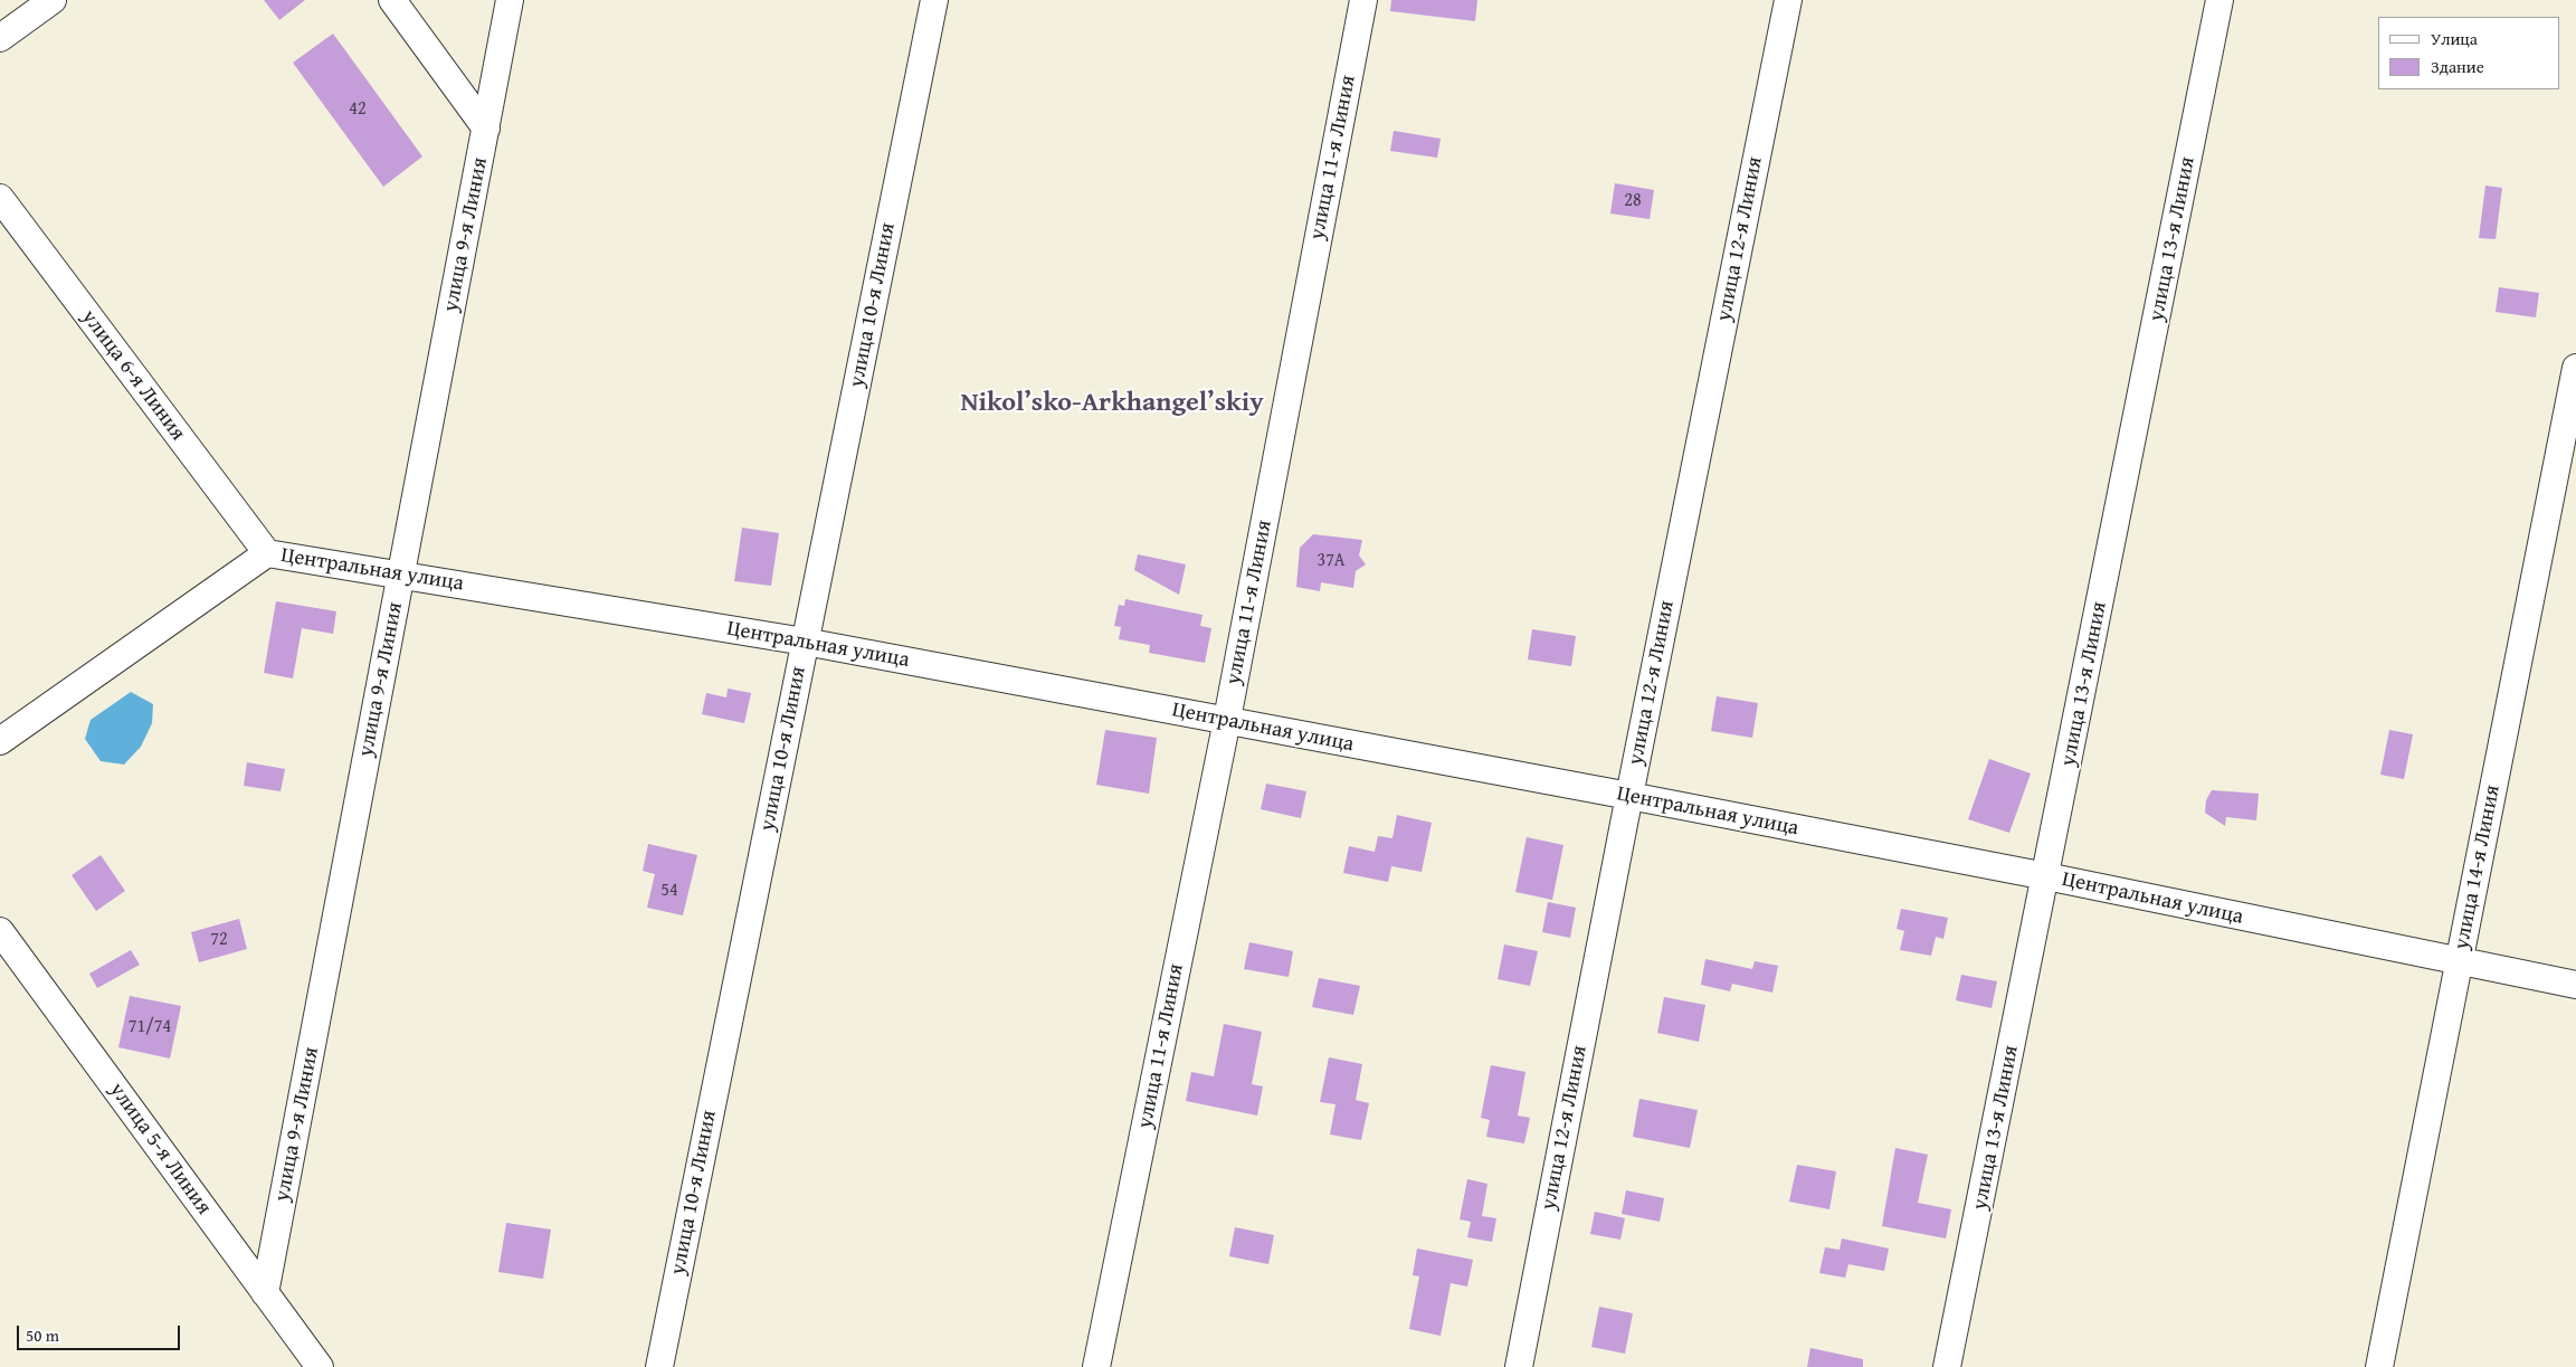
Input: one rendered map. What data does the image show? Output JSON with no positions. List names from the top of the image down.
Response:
{
  "streets": {
    "street": [
      "улица 11-я Линия",
      "улица 9-я Линия",
      "улица 12-я Линия",
      "улица 13-я Линия",
      "улица 10-я Линия",
      "улица 6-я Линия",
      "Центральная улица",
      "улица 14-я Линия",
      "улица 5-я Линия"
    ]
  },
  "crossings": [
    ["улица 11-я Линия", "Центральная улица"],
    ["улица 9-я Линия", "Центральная улица"],
    ["улица 9-я Линия", "улица 5-я Линия"],
    ["улица 12-я Линия", "Центральная улица"],
    ["улица 13-я Линия", "Центральная улица"],
    ["улица 10-я Линия", "Центральная улица"],
    ["улица 6-я Линия", "Центральная улица"],
    ["Центральная улица", "улица 14-я Линия"]
  ],
  "districts": ["Nikol’sko-Arkhangel’skiy"],
  "house_numbers": [
    "42",
    "28",
    "37А",
    "54",
    "72",
    "71/74"
  ],
  "legend": ["Улица", "Здание"],
  "scale_bar": "50 m"
}
